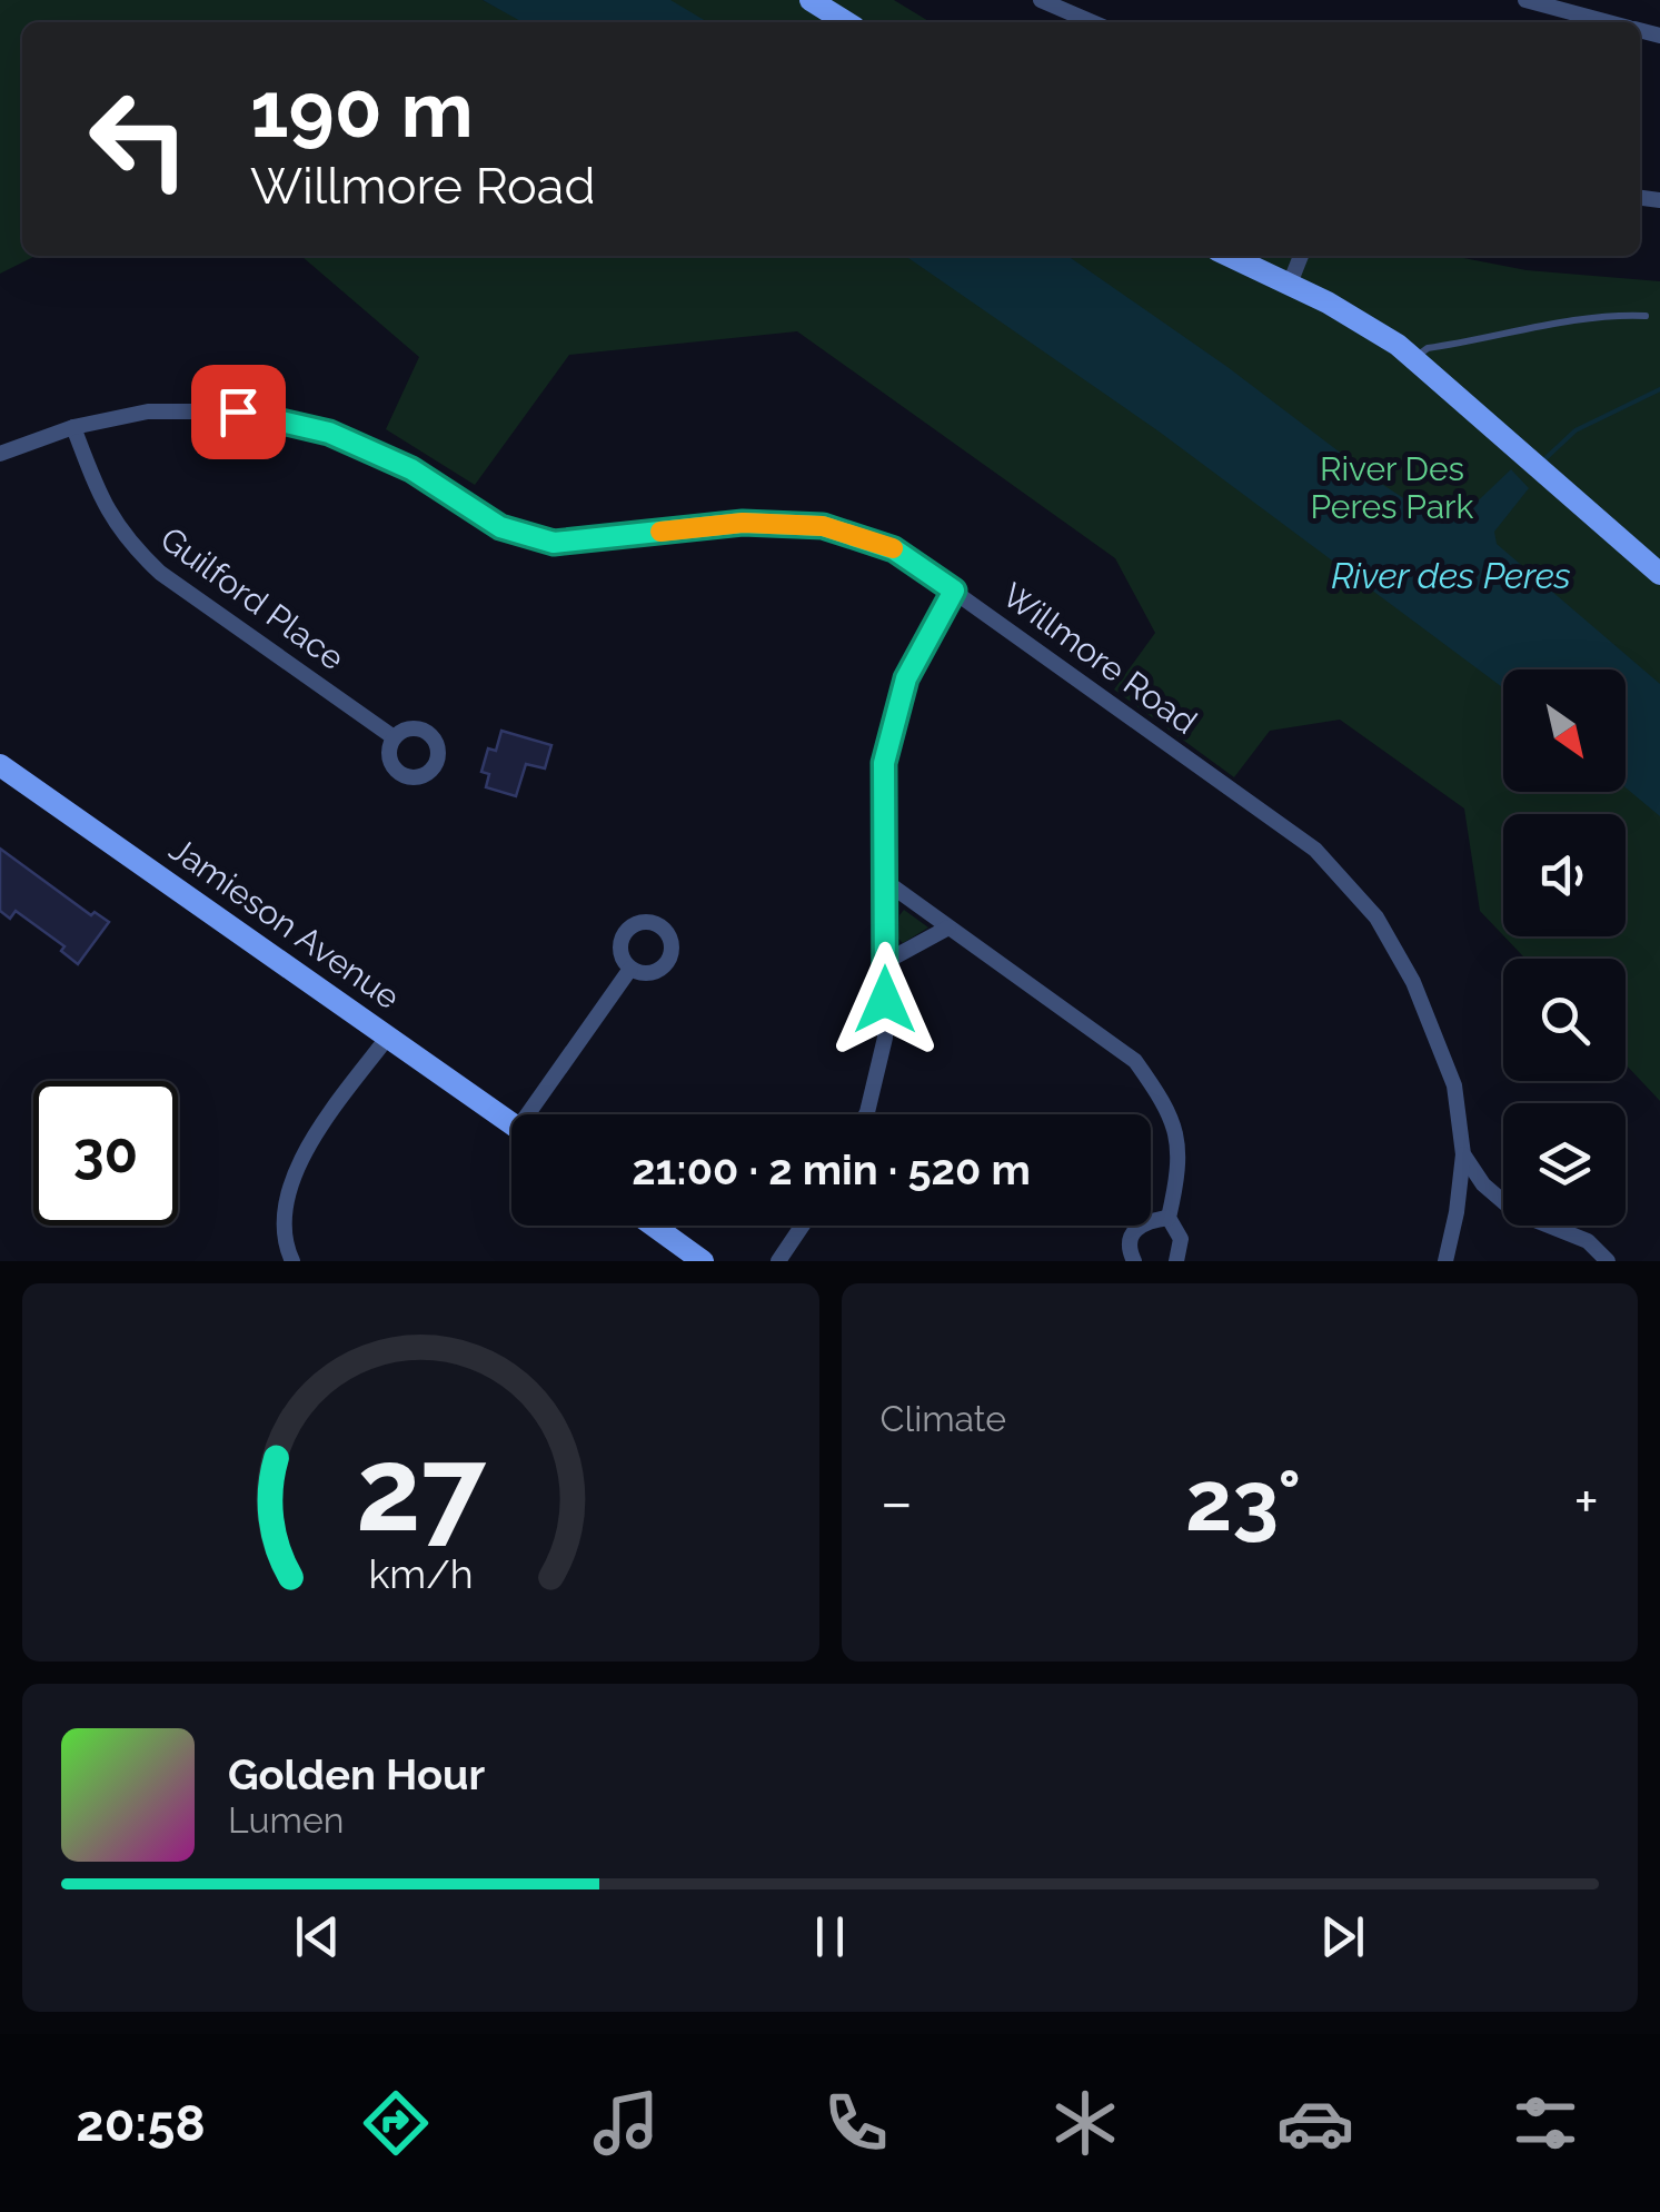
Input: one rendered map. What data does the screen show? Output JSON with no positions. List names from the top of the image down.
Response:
{
  "streets": {
    "main road": ["Jamieson Avenue"],
    "street": ["Guilford Place", "Willmore Road"]
  },
  "crossings": [
    ["Guilford Place", "Willmore Road"]
  ],
  "water": ["River des Peres"],
  "parks": ["River Des Peres Park"],
  "north": "bottom right",
  "page": {
    "turn": ["190 m", "Willmore Road"],
    "limit": "30",
    "trip": "21:00 · 2 min · 520 m",
    "tile": "Climate",
    "heat": ["−", "23°", "+"],
    "song": ["Golden Hour", "Lumen"],
    "tabs": "20:58",
    "gauge": ["27", "km/h"]
  }
}
